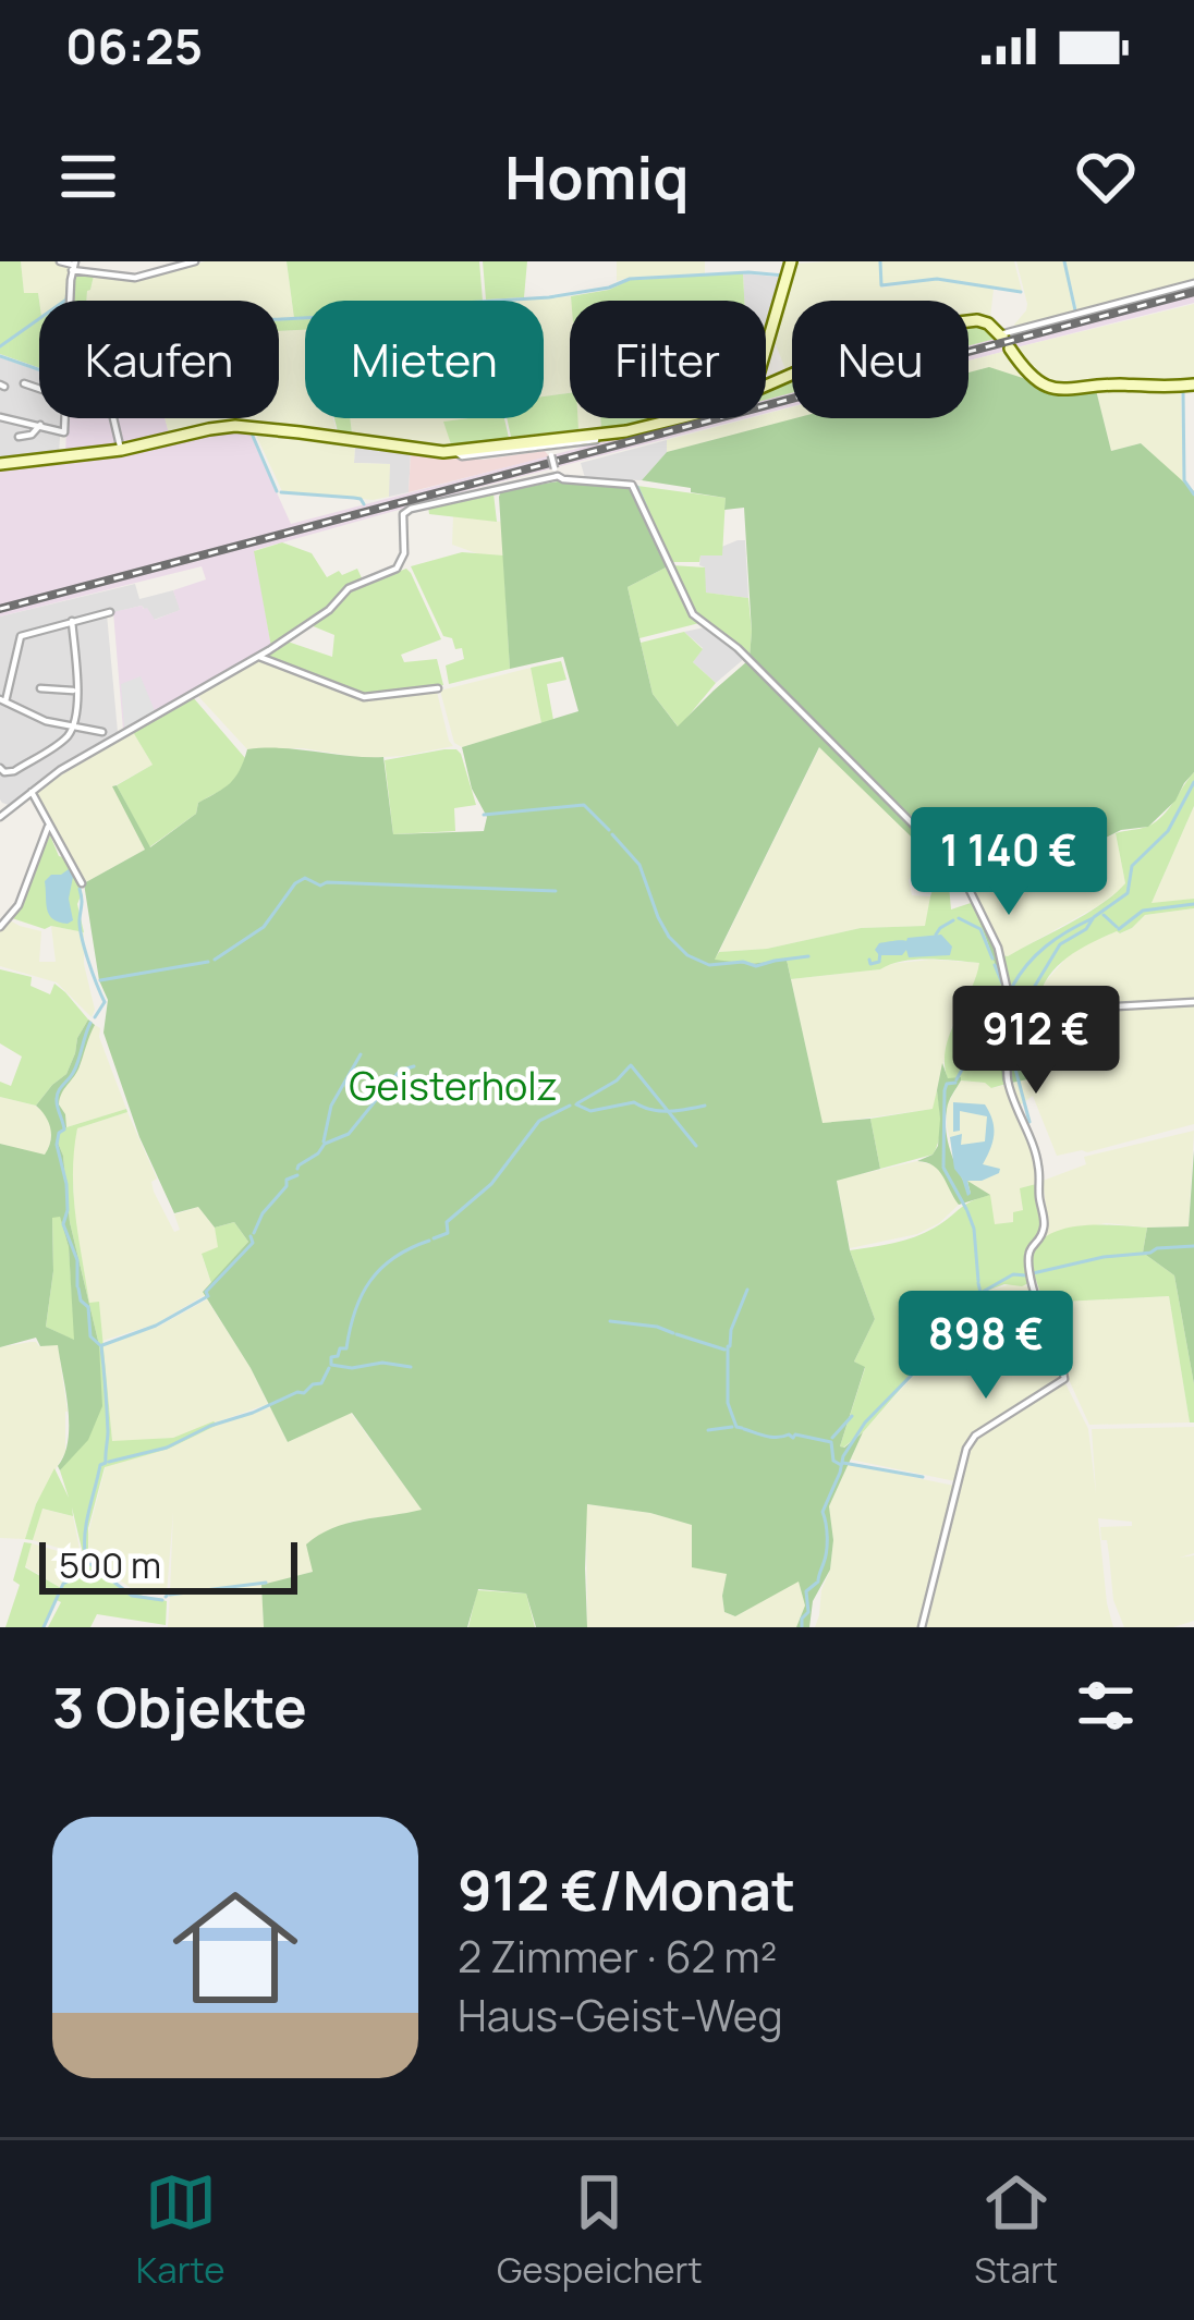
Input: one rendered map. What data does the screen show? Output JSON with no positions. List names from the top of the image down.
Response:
{
  "parks": ["Geisterholz"],
  "scale_bar": "500 m",
  "page": {
    "status": "06:25",
    "header": "Homiq",
    "chip": [
      "Kaufen",
      "Mieten",
      "Filter",
      "Neu"
    ],
    "price": ["1 140 €", "912 €", "898 €"],
    "scale": "500 m",
    "heading": "3 Objekte",
    "list": [
      {
        "name": "912 €/Monat",
        "note": "2 Zimmer · 62 m² · Haus-Geist-Weg"
      }
    ],
    "tabs": ["Karte", "Gespeichert", "Start"]
  }
}
